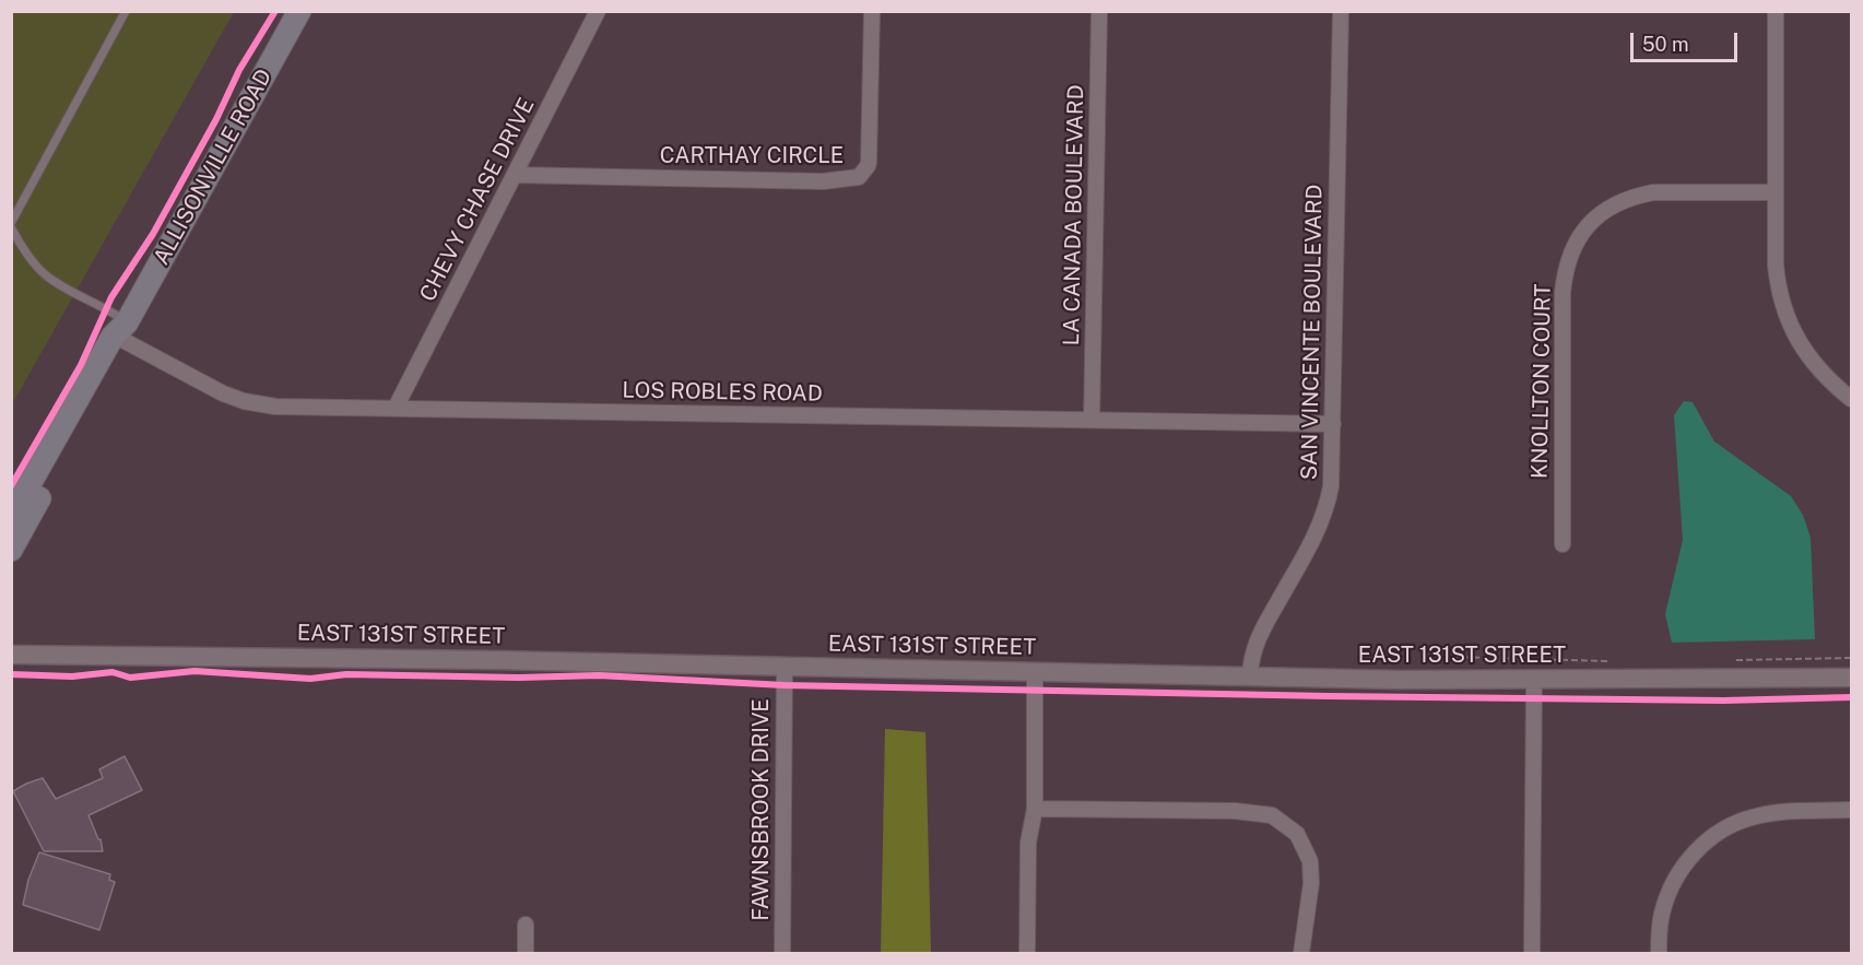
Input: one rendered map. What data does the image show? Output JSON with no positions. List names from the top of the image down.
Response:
{
  "streets": {
    "main road": ["ALLISONVILLE ROAD"],
    "street": [
      "CARTHAY CIRCLE",
      "CHEVY CHASE DRIVE",
      "LA CANADA BOULEVARD",
      "SAN VINCENTE BOULEVARD",
      "KNOLLTON COURT",
      "LOS ROBLES ROAD",
      "EAST 131ST STREET",
      "FAWNSBROOK DRIVE"
    ]
  },
  "crossings": [
    ["CARTHAY CIRCLE", "CHEVY CHASE DRIVE"],
    ["ALLISONVILLE ROAD", "LOS ROBLES ROAD"],
    ["CHEVY CHASE DRIVE", "LOS ROBLES ROAD"],
    ["LA CANADA BOULEVARD", "LOS ROBLES ROAD"],
    ["SAN VINCENTE BOULEVARD", "LOS ROBLES ROAD"],
    ["SAN VINCENTE BOULEVARD", "EAST 131ST STREET"],
    ["EAST 131ST STREET", "FAWNSBROOK DRIVE"]
  ],
  "scale_bar": "50 m"
}
